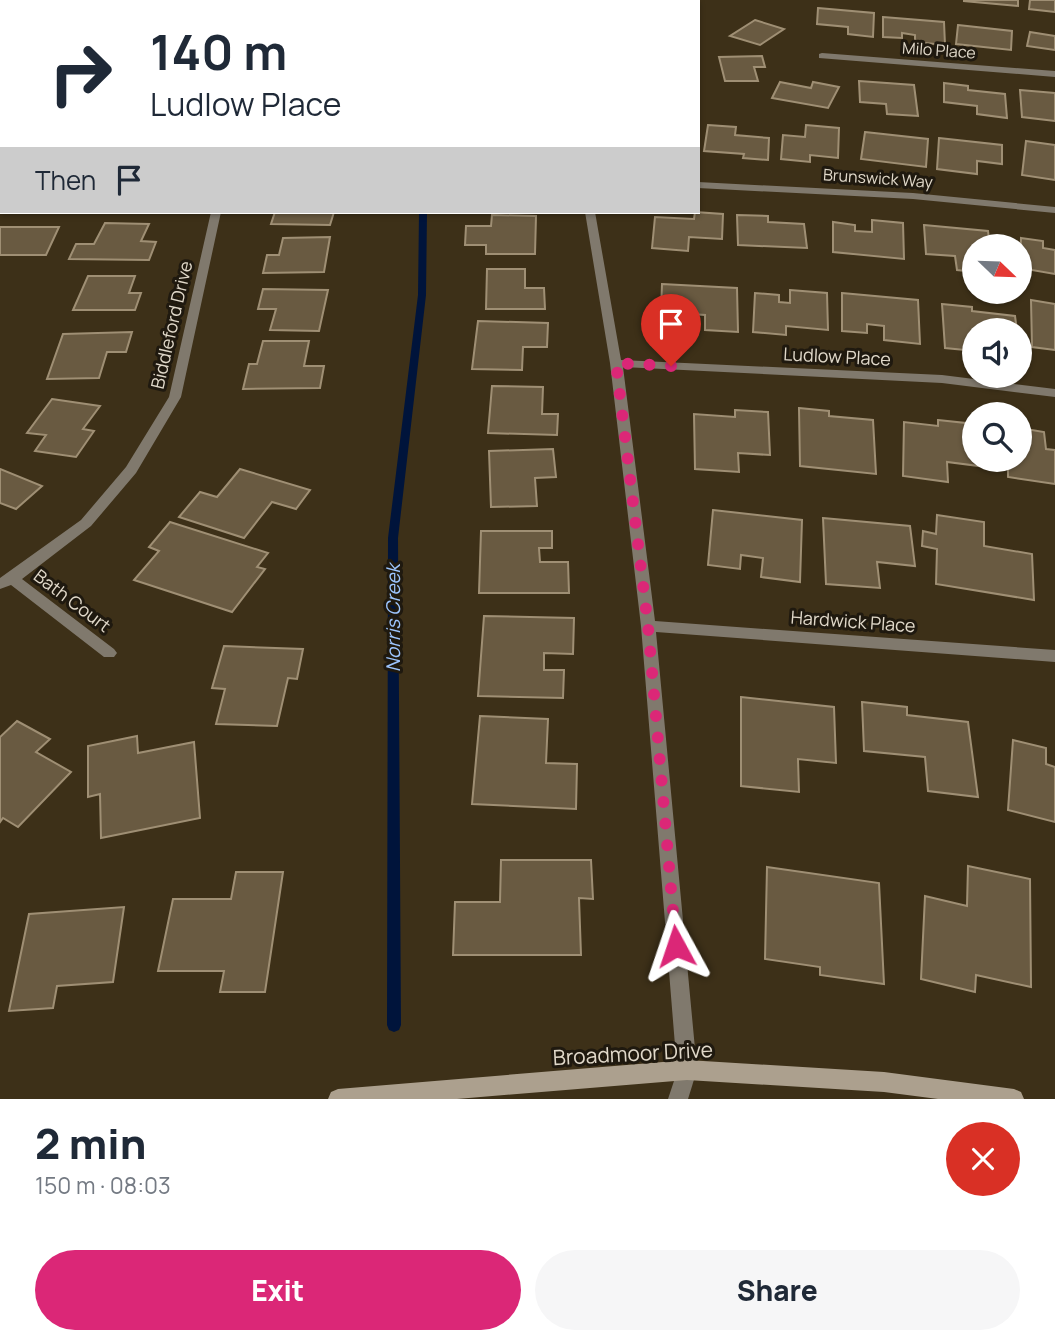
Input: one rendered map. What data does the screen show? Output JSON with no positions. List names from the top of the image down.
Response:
{
  "streets": {
    "street": [
      "Milo Place",
      "Brunswick Way",
      "Biddleford Drive",
      "Ludlow Place",
      "Bath Court",
      "Hardwick Place",
      "Broadmoor Drive"
    ]
  },
  "crossings": [
    ["Biddleford Drive", "Bath Court"]
  ],
  "water": ["Norris Creek"],
  "north": "bottom right",
  "page": {
    "turn": ["140 m", "Ludlow Place"],
    "then": "Then",
    "heading": ["2 min", "150 m · 08:03"],
    "buttons": ["Exit", "Share"]
  }
}
